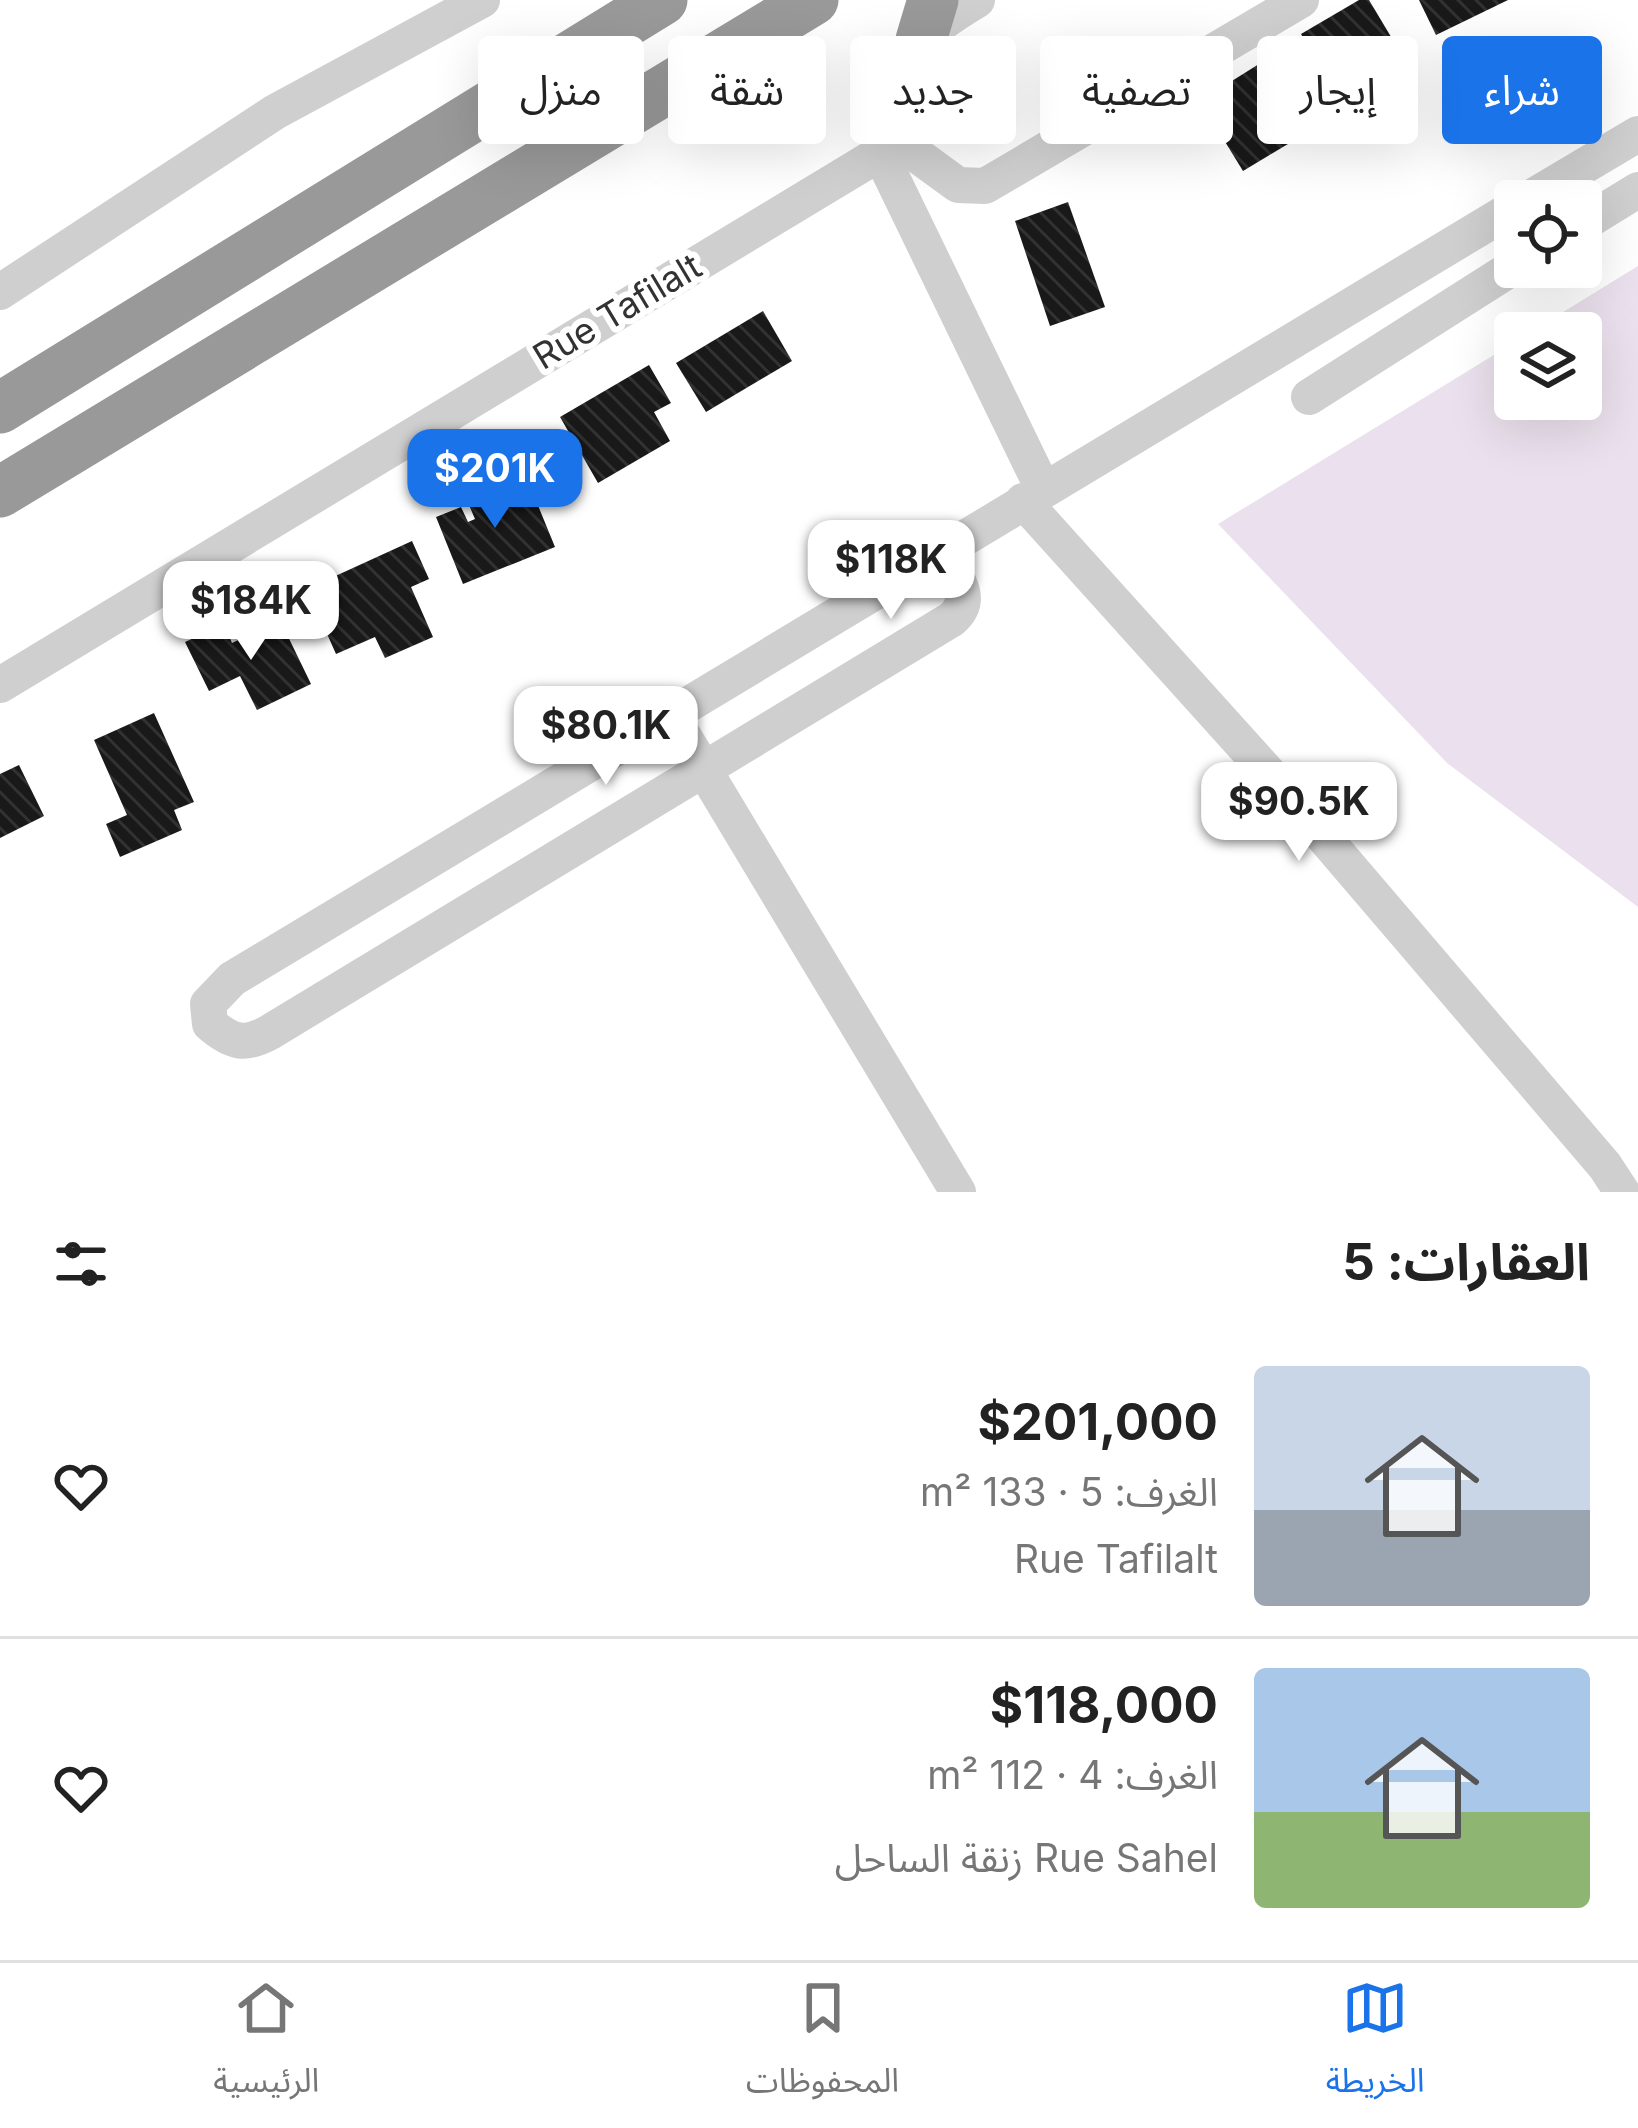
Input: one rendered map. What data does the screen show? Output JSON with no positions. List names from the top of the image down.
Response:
{
  "streets": {
    "street": ["Rue Tafilalt"]
  },
  "page": {
    "chip": [
      "شراء",
      "إيجار",
      "تصفية",
      "جديد",
      "شقة",
      "منزل"
    ],
    "price": [
      "$201K",
      "$118K",
      "$184K",
      "$80.1K",
      "$90.5K"
    ],
    "heading": "العقارات: 5",
    "list": [
      {
        "name": "$201,000",
        "note": "الغرف: 5 · 133 m² · Rue Tafilalt"
      },
      {
        "name": "$118,000",
        "note": "الغرف: 4 · 112 m² · Rue Sahel زنقة الساحل"
      }
    ],
    "tabs": ["الخريطة", "المحفوظات", "الرئيسية"]
  }
}
